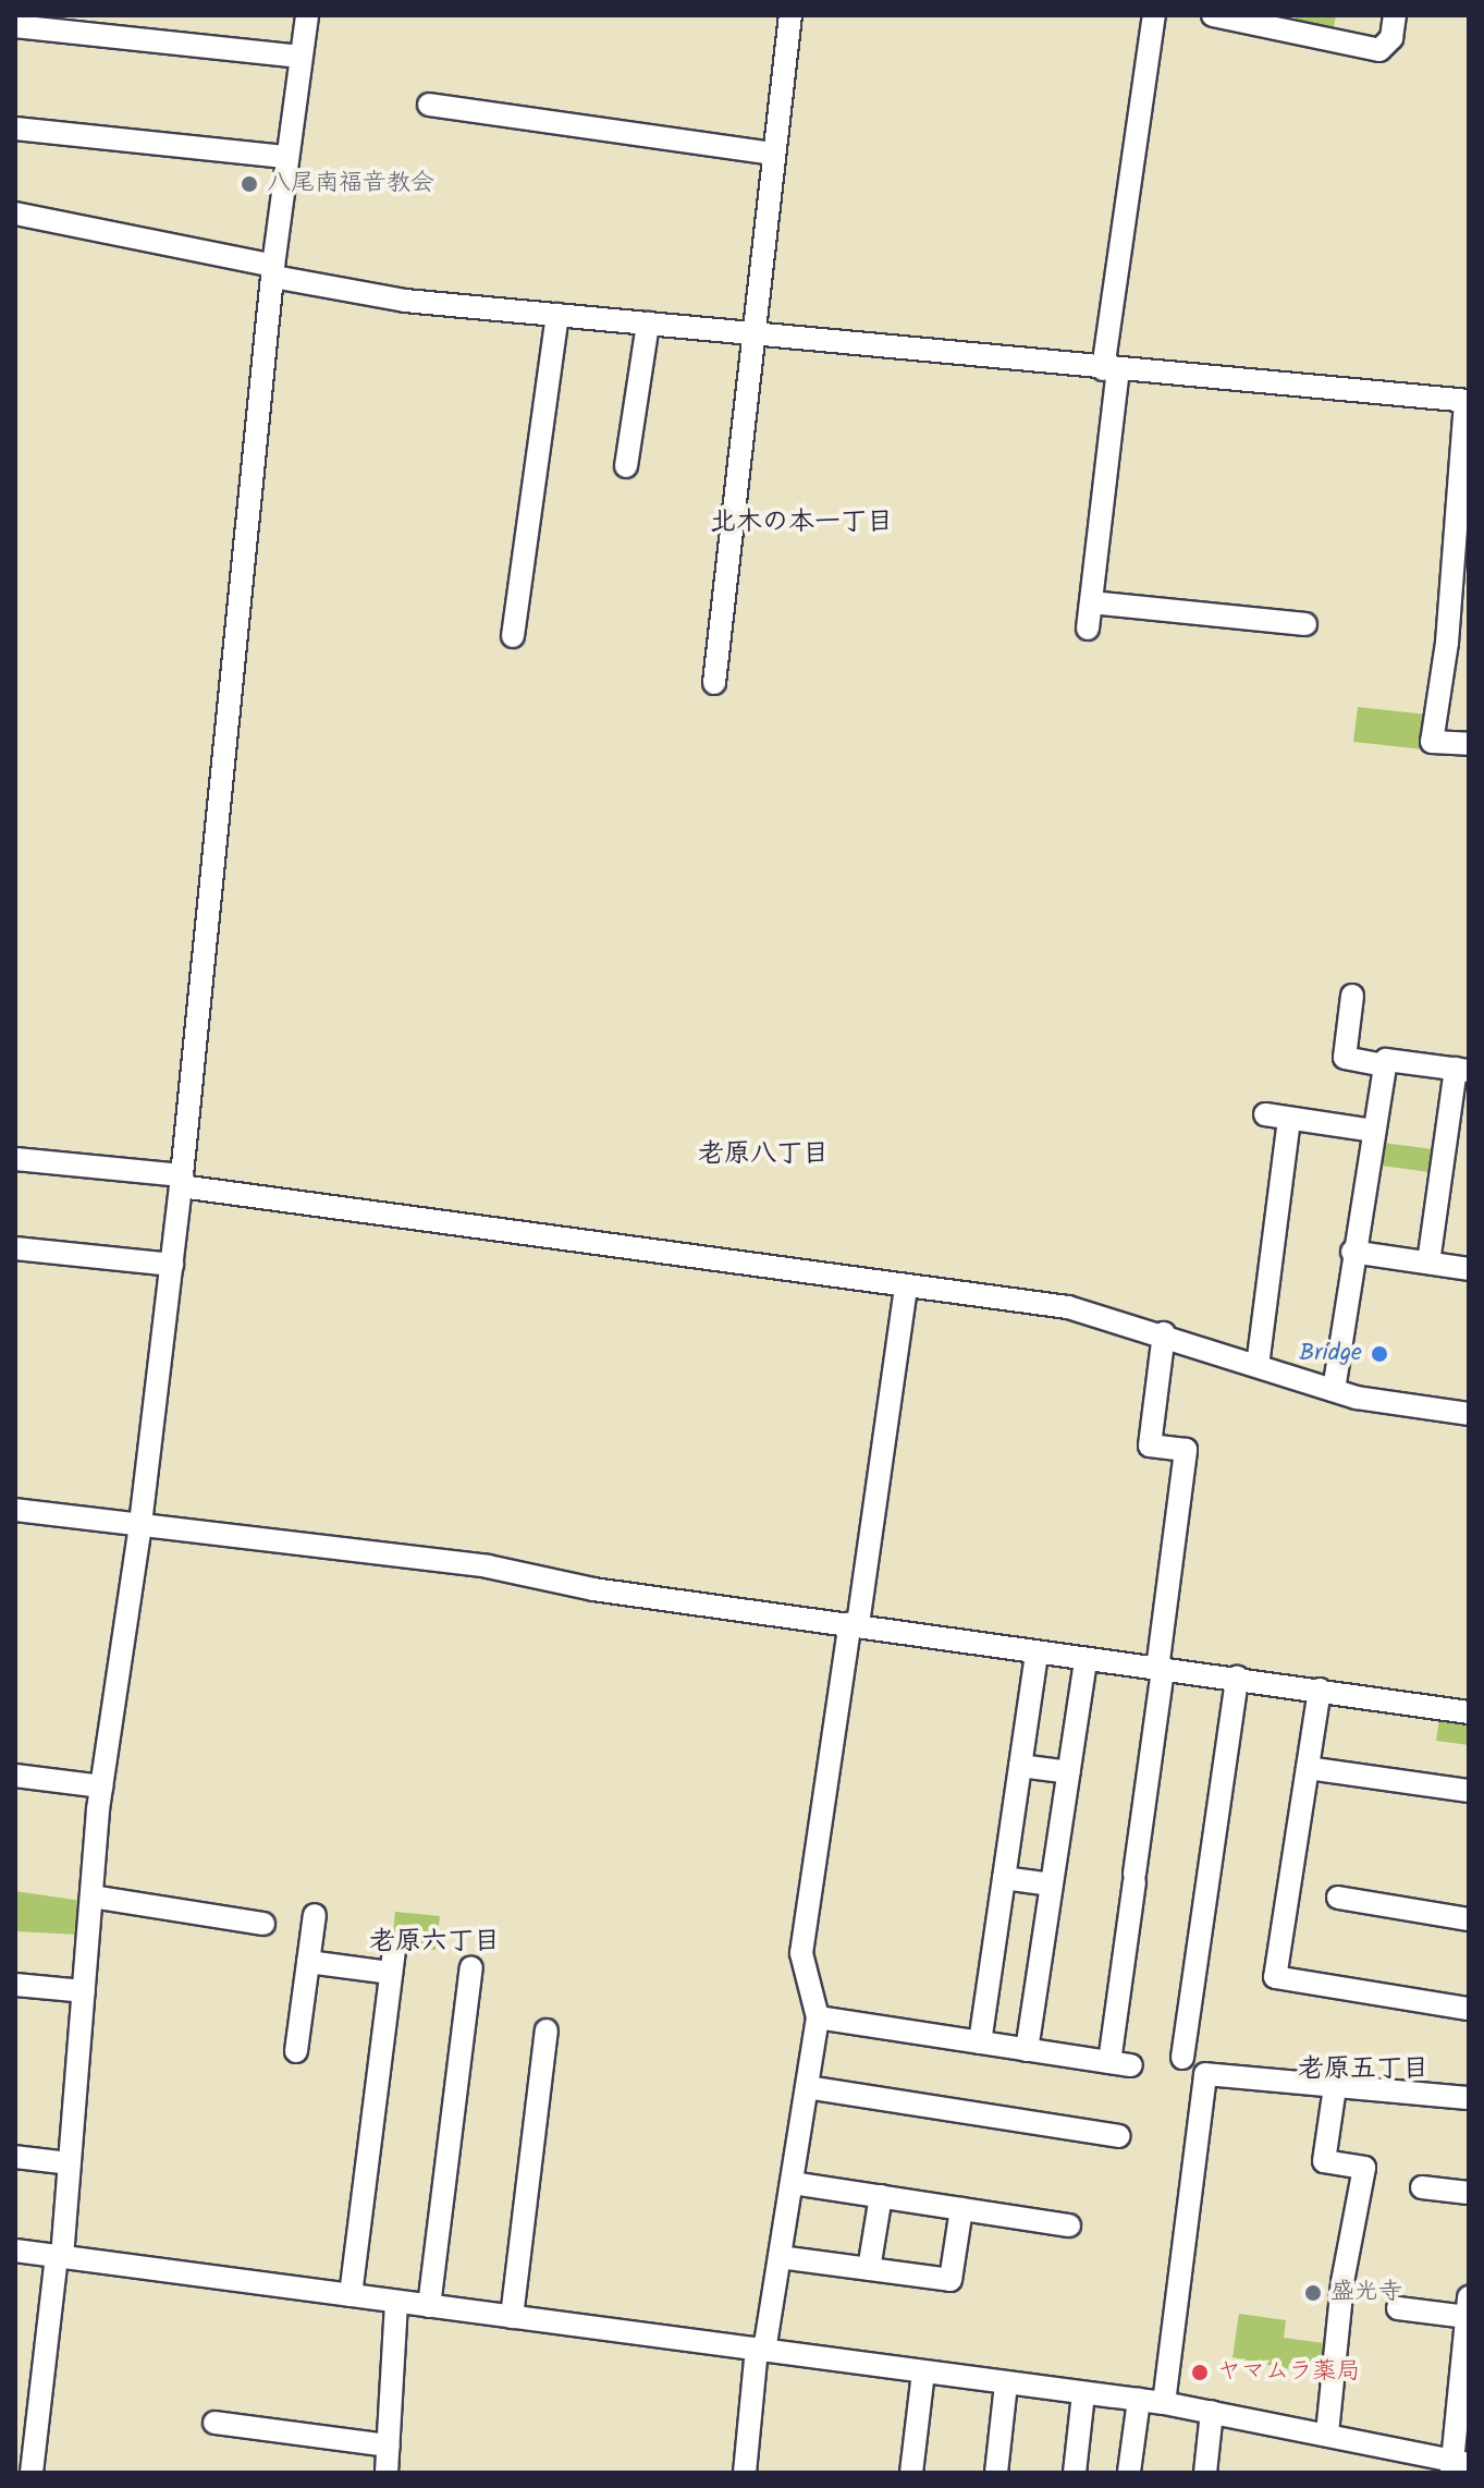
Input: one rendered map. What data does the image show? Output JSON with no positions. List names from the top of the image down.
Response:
{
  "districts": [
    "北木の本一丁目",
    "老原八丁目",
    "老原六丁目",
    "老原五丁目"
  ],
  "places": [
    "八尾南福音教会",
    "Bridge",
    "盛光寺",
    "ヤマムラ薬局"
  ]
}
